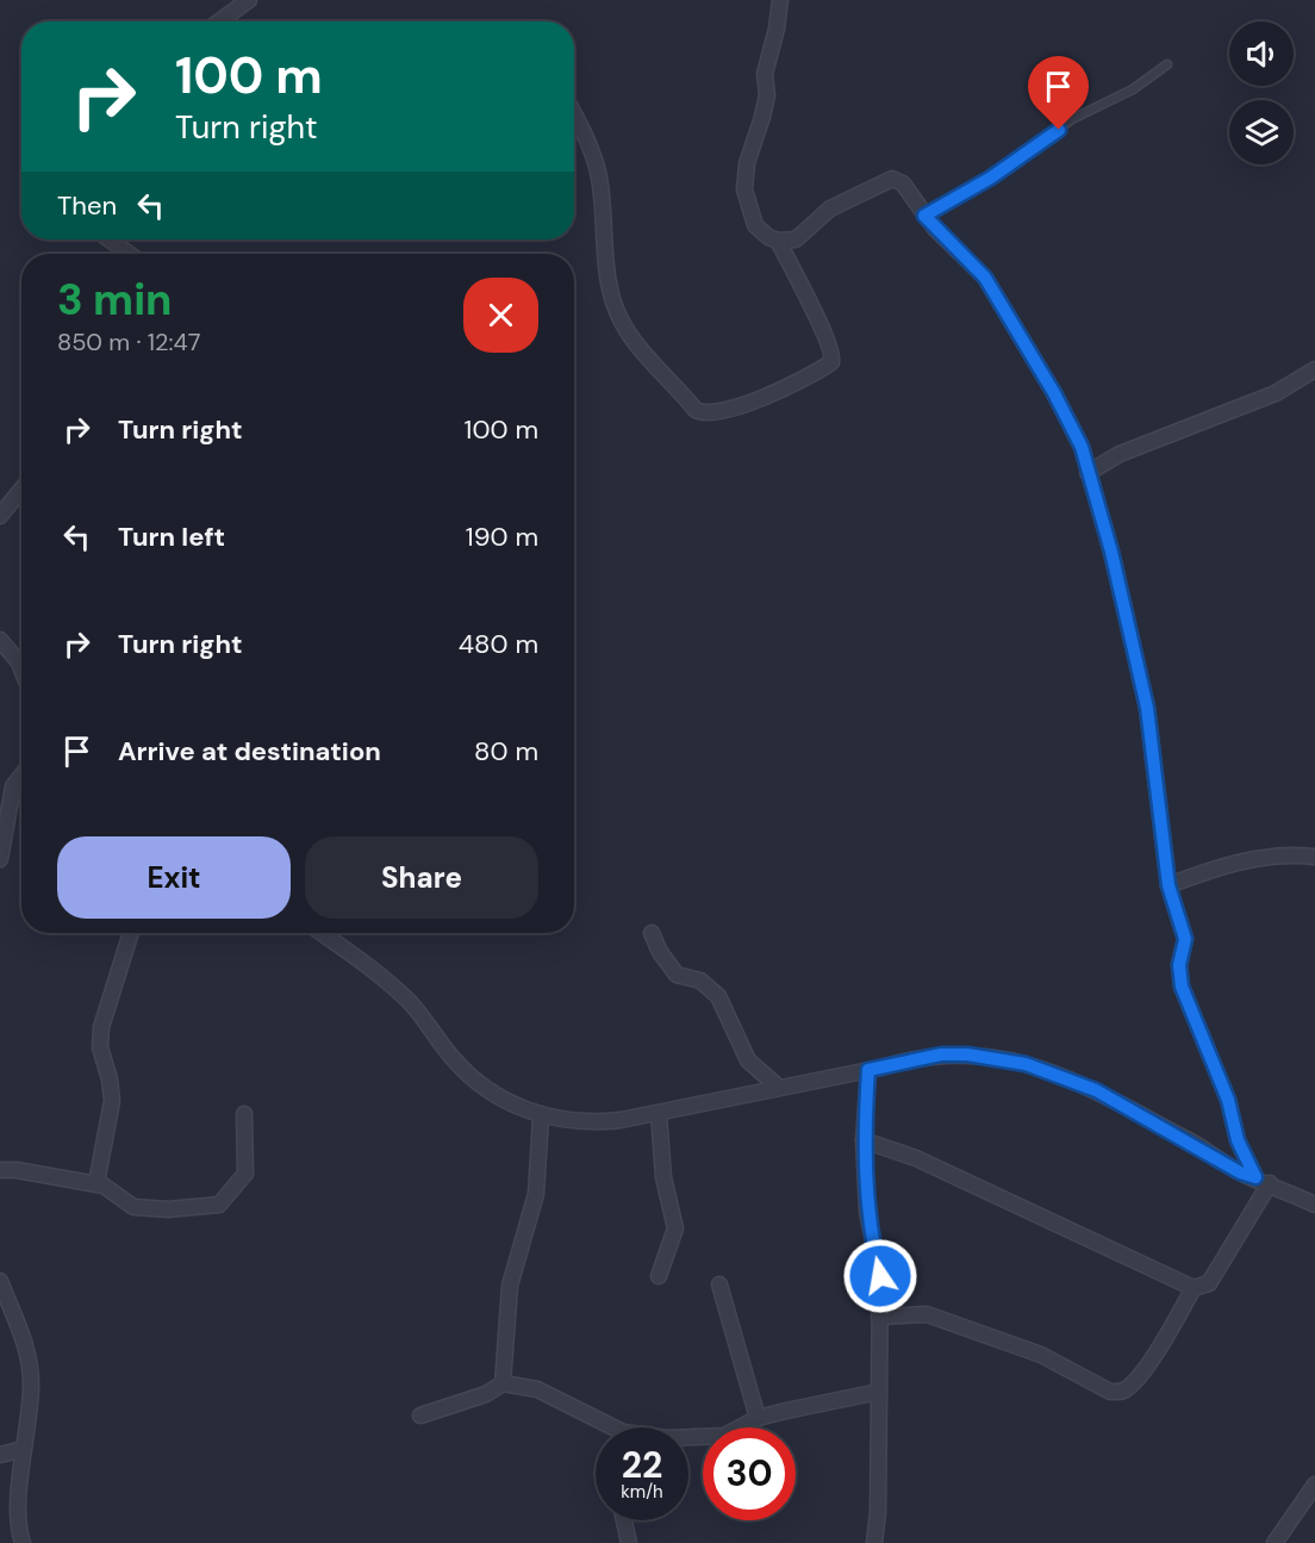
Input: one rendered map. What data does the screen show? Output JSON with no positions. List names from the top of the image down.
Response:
{
  "page": {
    "turn": ["100 m", "Turn right"],
    "then": "Then",
    "heading": ["3 min", "850 m · 12:47"],
    "list": [
      {
        "name": "Turn right",
        "value": "100 m"
      },
      {
        "name": "Turn left",
        "value": "190 m"
      },
      {
        "name": "Turn right",
        "value": "480 m"
      },
      {
        "name": "Arrive at destination",
        "value": "80 m"
      }
    ],
    "buttons": ["Exit", "Share"],
    "speed": "22 km/h",
    "limit": "30"
  }
}
